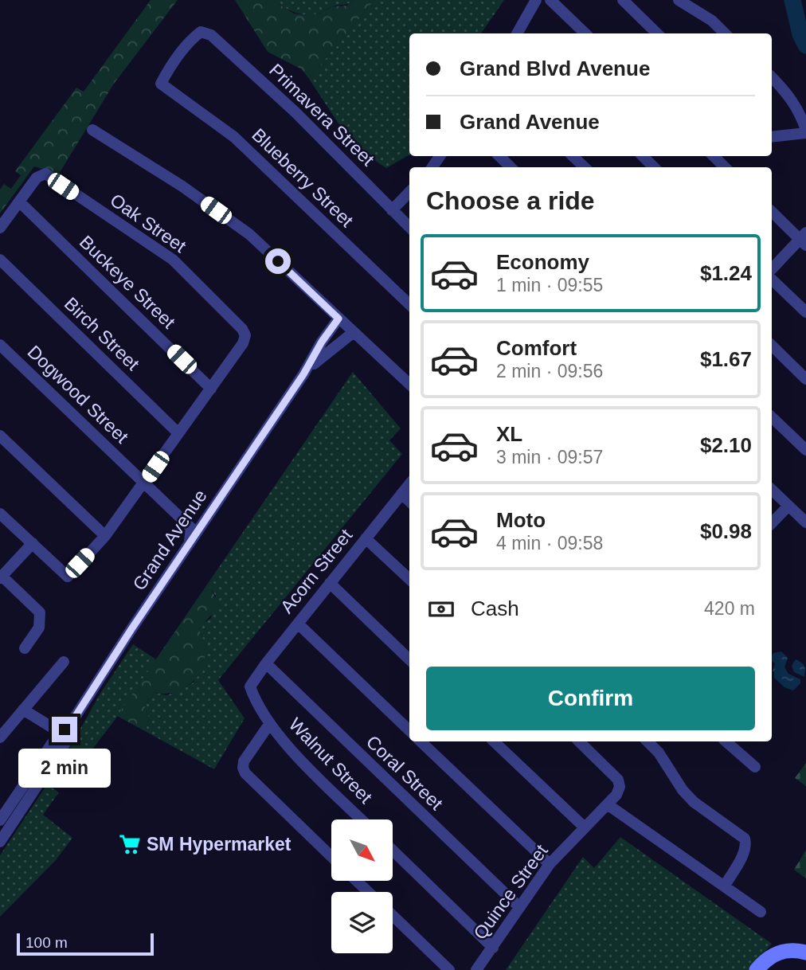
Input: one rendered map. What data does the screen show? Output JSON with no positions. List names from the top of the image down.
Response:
{
  "streets": {
    "street": [
      "Primavera Street",
      "Blueberry Street",
      "Oak Street",
      "Buckeye Street",
      "Birch Street",
      "Dogwood Street",
      "Grand Avenue",
      "Acorn Street",
      "Walnut Street",
      "Coral Street",
      "Quince Street"
    ]
  },
  "crossings": [
    ["Primavera Street", "Blueberry Street"],
    ["Oak Street", "Buckeye Street"],
    ["Dogwood Street", "Grand Avenue"],
    ["Acorn Street", "Walnut Street"],
    ["Acorn Street", "Coral Street"],
    ["Coral Street", "Quince Street"]
  ],
  "places": {
    "supermarket": ["SM Hypermarket"]
  },
  "scale_bar": "100 m",
  "north": "bottom right",
  "page": {
    "banner": ["Grand Blvd Avenue", "Grand Avenue"],
    "heading": "Choose a ride",
    "list": [
      {
        "name": "Economy",
        "note": "1 min · 09:55",
        "value": "$1.24"
      },
      {
        "name": "Comfort",
        "note": "2 min · 09:56",
        "value": "$1.67"
      },
      {
        "name": "XL",
        "note": "3 min · 09:57",
        "value": "$2.10"
      },
      {
        "name": "Moto",
        "note": "4 min · 09:58",
        "value": "$0.98"
      }
    ],
    "pay": ["Cash", "420 m"],
    "buttons": "Confirm",
    "bubble": "2 min",
    "scale": "100 m"
  }
}
